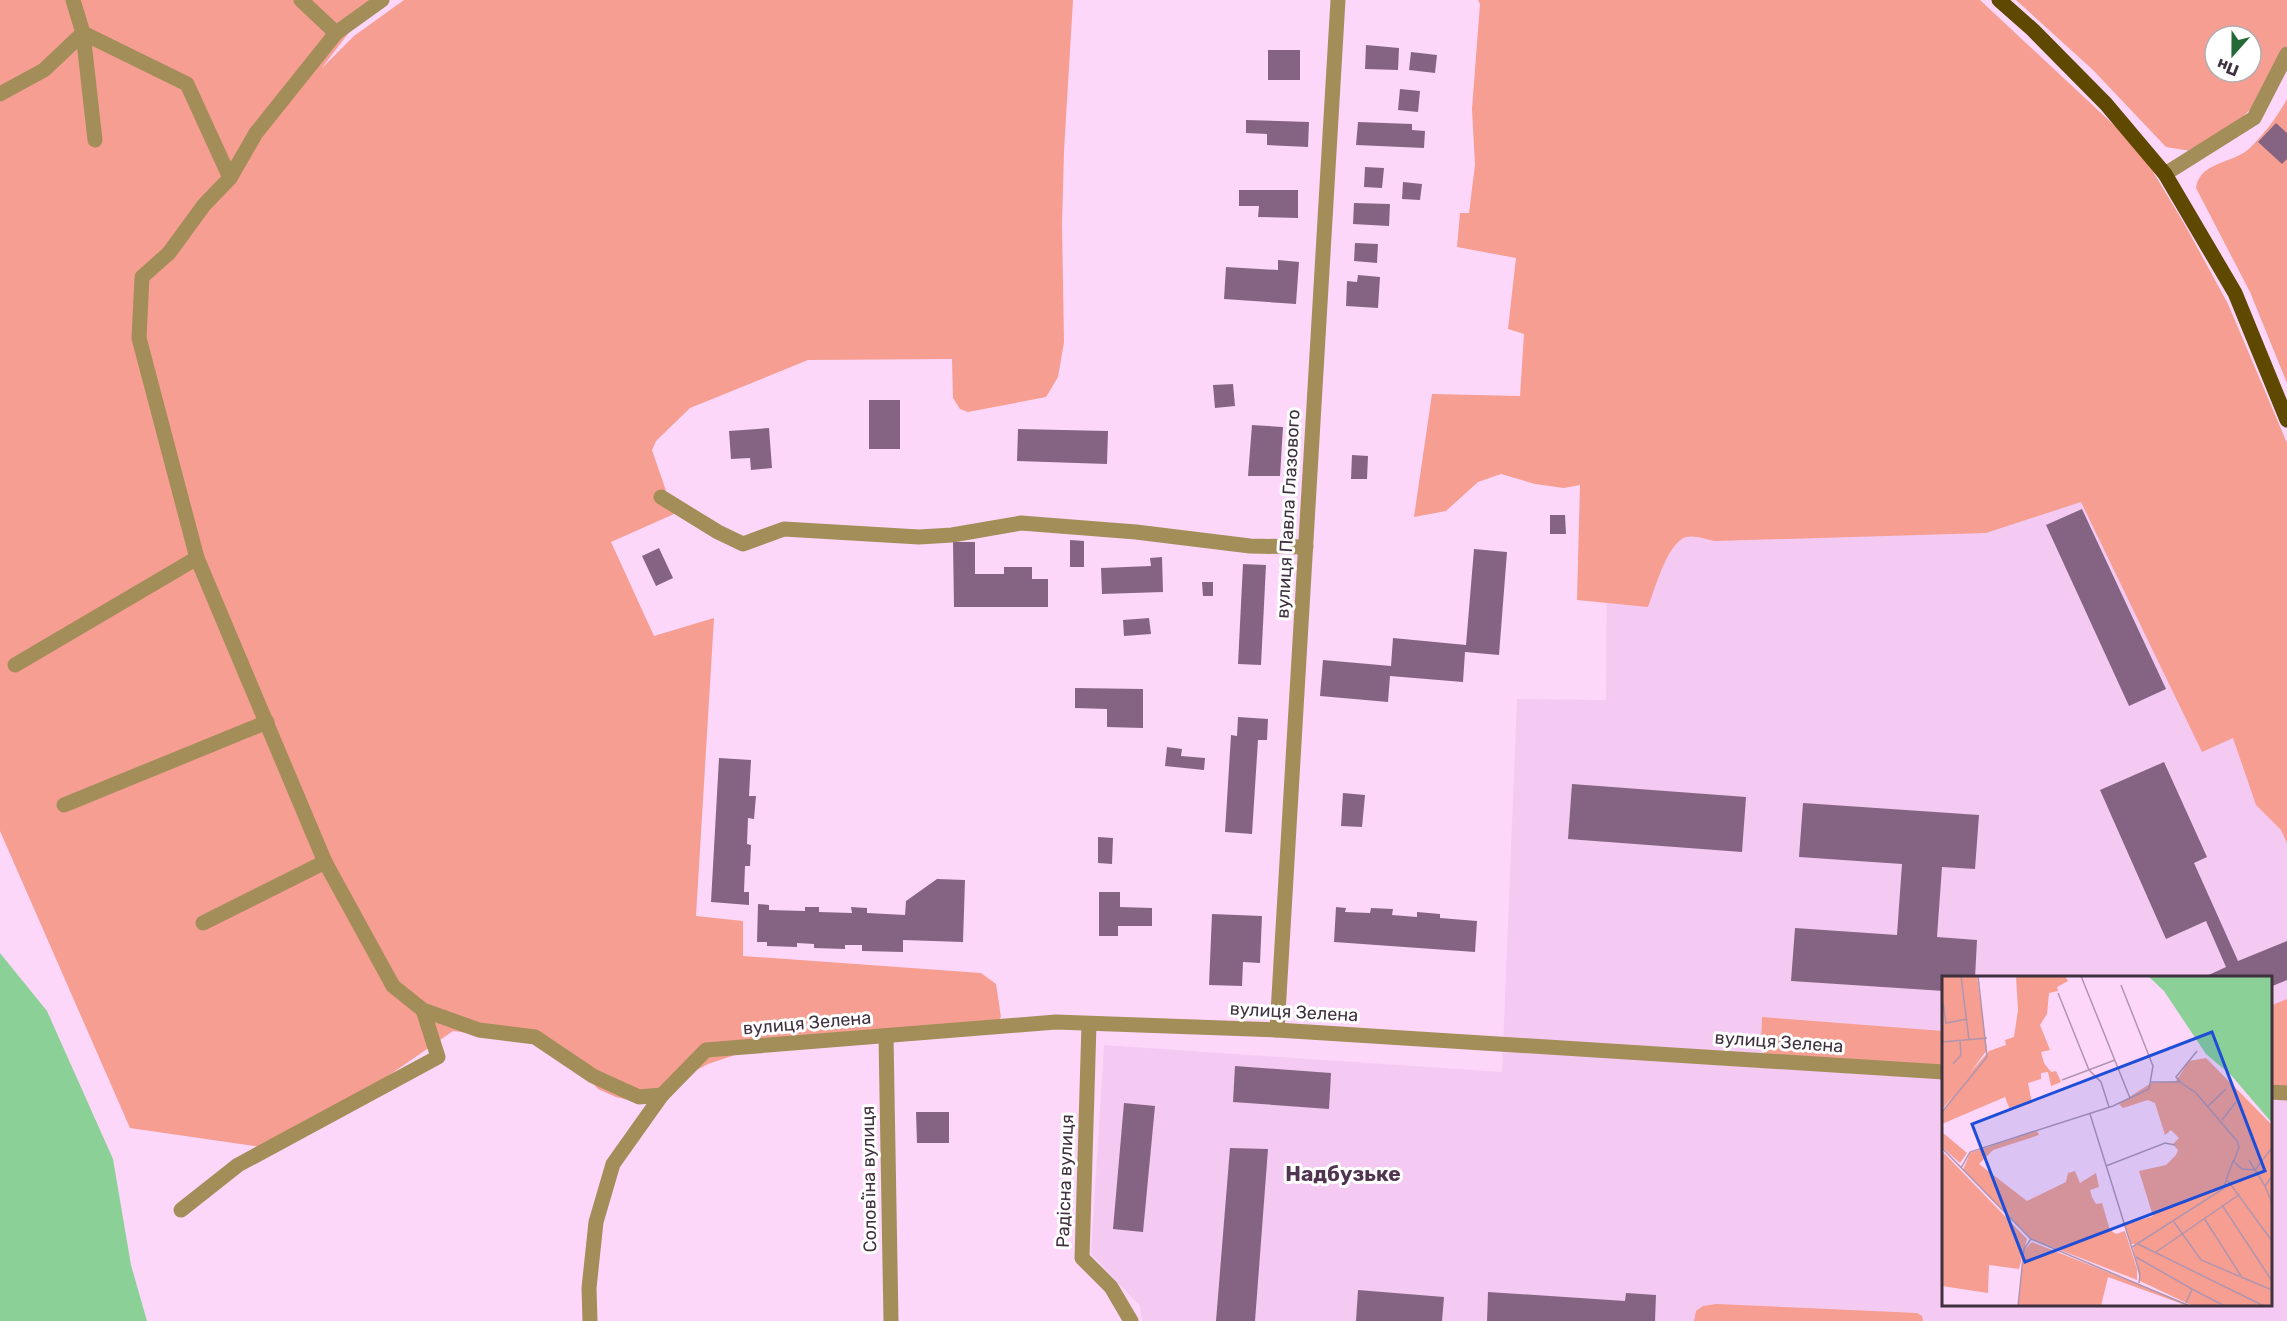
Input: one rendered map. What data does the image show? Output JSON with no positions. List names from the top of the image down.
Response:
{
  "streets": {
    "street": [
      "вулиця Павла Глазового",
      "вулиця Зелена",
      "Соловʼїна вулиця",
      "Радісна вулиця"
    ]
  },
  "crossings": [
    ["вулиця Павла Глазового", "вулиця Зелена"],
    ["вулиця Зелена", "Соловʼїна вулиця"],
    ["вулиця Зелена", "Радісна вулиця"]
  ],
  "districts": ["Надбузьке"],
  "north": "bottom"
}
